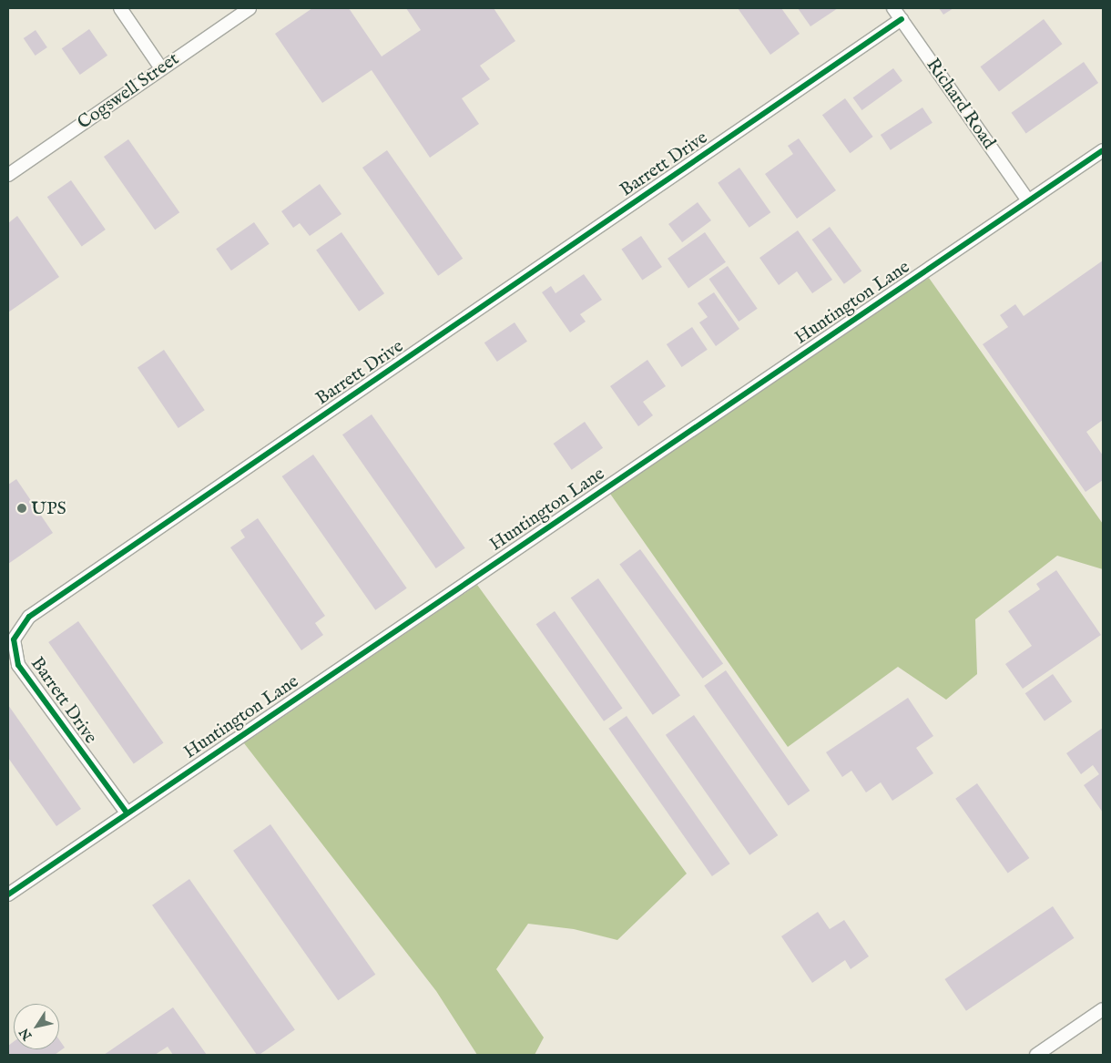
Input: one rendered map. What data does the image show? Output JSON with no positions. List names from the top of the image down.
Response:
{
  "streets": {
    "street": [
      "Cogswell Street",
      "Richard Road",
      "Barrett Drive",
      "Huntington Lane"
    ]
  },
  "crossings": [
    ["Richard Road", "Barrett Drive"],
    ["Richard Road", "Huntington Lane"],
    ["Barrett Drive", "Huntington Lane"]
  ],
  "places": ["UPS"],
  "north": "bottom left"
}
